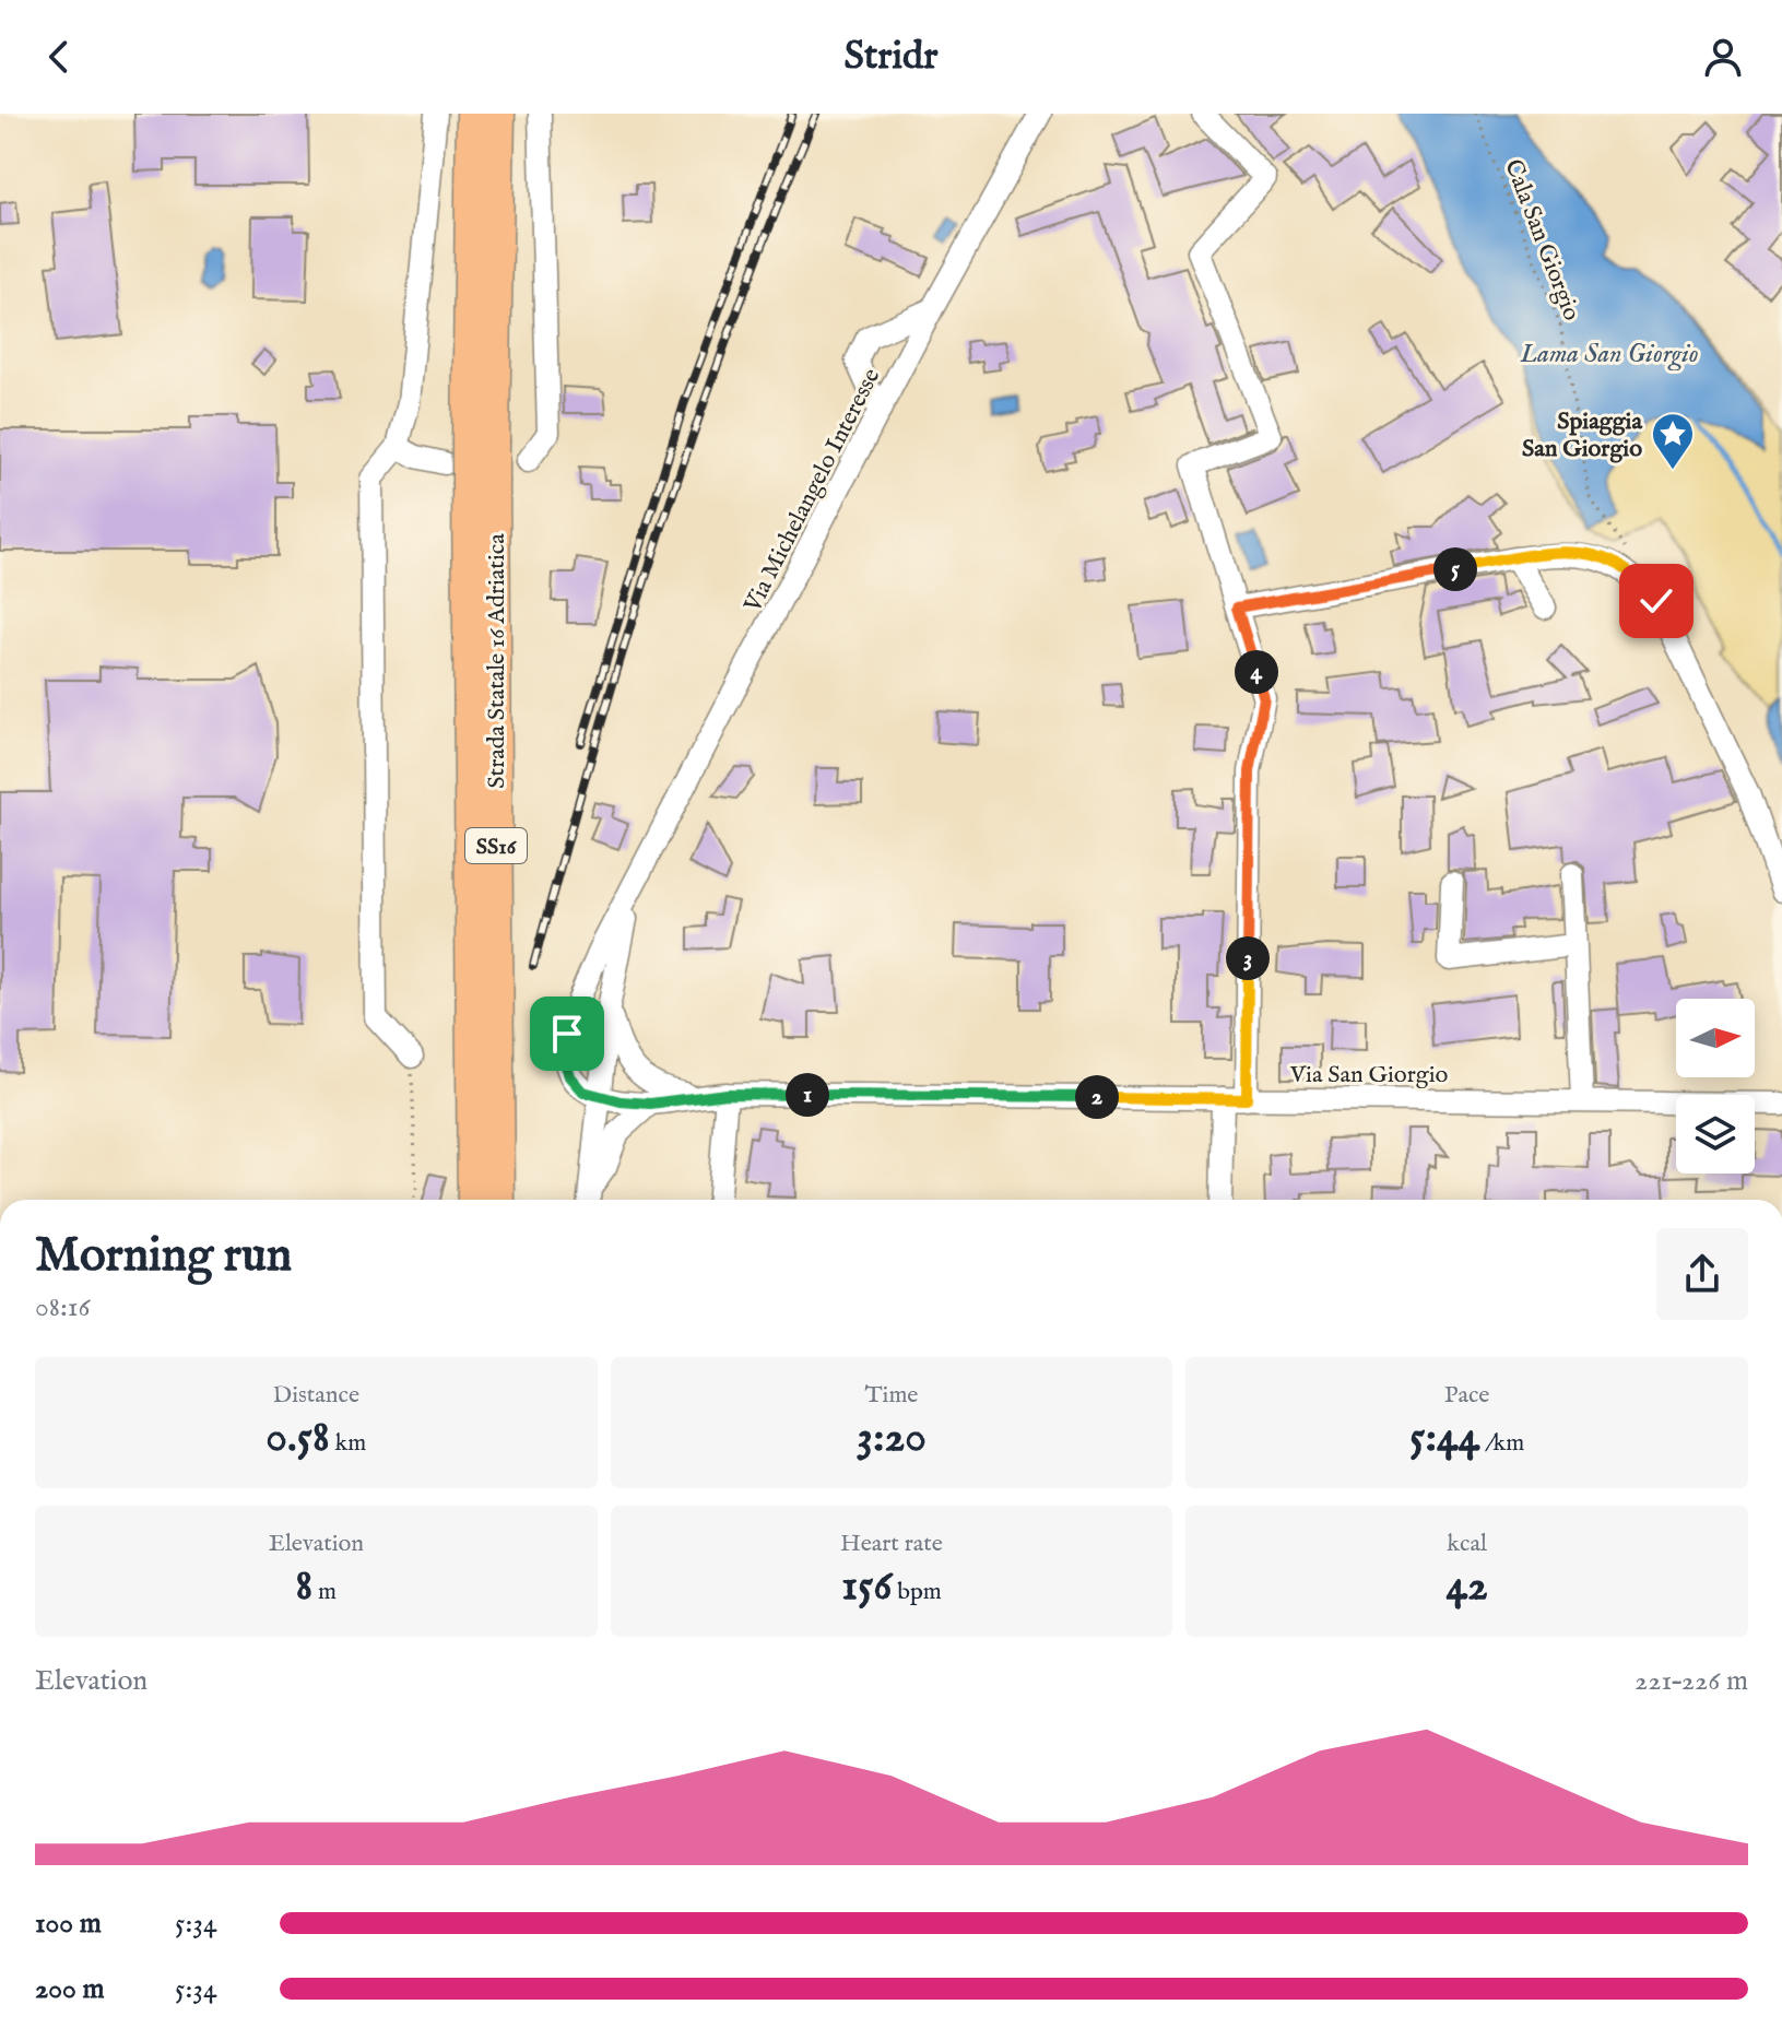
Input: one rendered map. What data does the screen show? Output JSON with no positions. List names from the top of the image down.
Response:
{
  "streets": {
    "highway": ["Strada Statale 16 Adriatica", "SS16"],
    "street": ["Via Michelangelo Interesse", "Via San Giorgio"],
    "path": ["Cala San Giorgio"]
  },
  "crossings": [
    ["Via Michelangelo Interesse", "Via San Giorgio"]
  ],
  "water": ["Lama San Giorgio"],
  "places": {
    "place": ["Spiaggia San Giorgio"]
  },
  "north": "right",
  "page": {
    "header": "Stridr",
    "pins": [
      "5",
      "4",
      "3",
      "1",
      "2"
    ],
    "heading": ["Morning run", "08:16"],
    "stats": [
      ["Distance", "0.58 km"],
      ["Time", "3:20"],
      ["Pace", "5:44 /km"],
      ["Elevation", "8 m"],
      ["Heart rate", "156 bpm"],
      ["kcal", "42"]
    ],
    "chart": ["Elevation", "221–226 m"],
    "list": [
      {
        "name": "100 m",
        "note": "5:34"
      },
      {
        "name": "200 m",
        "note": "5:34"
      }
    ]
  }
}
